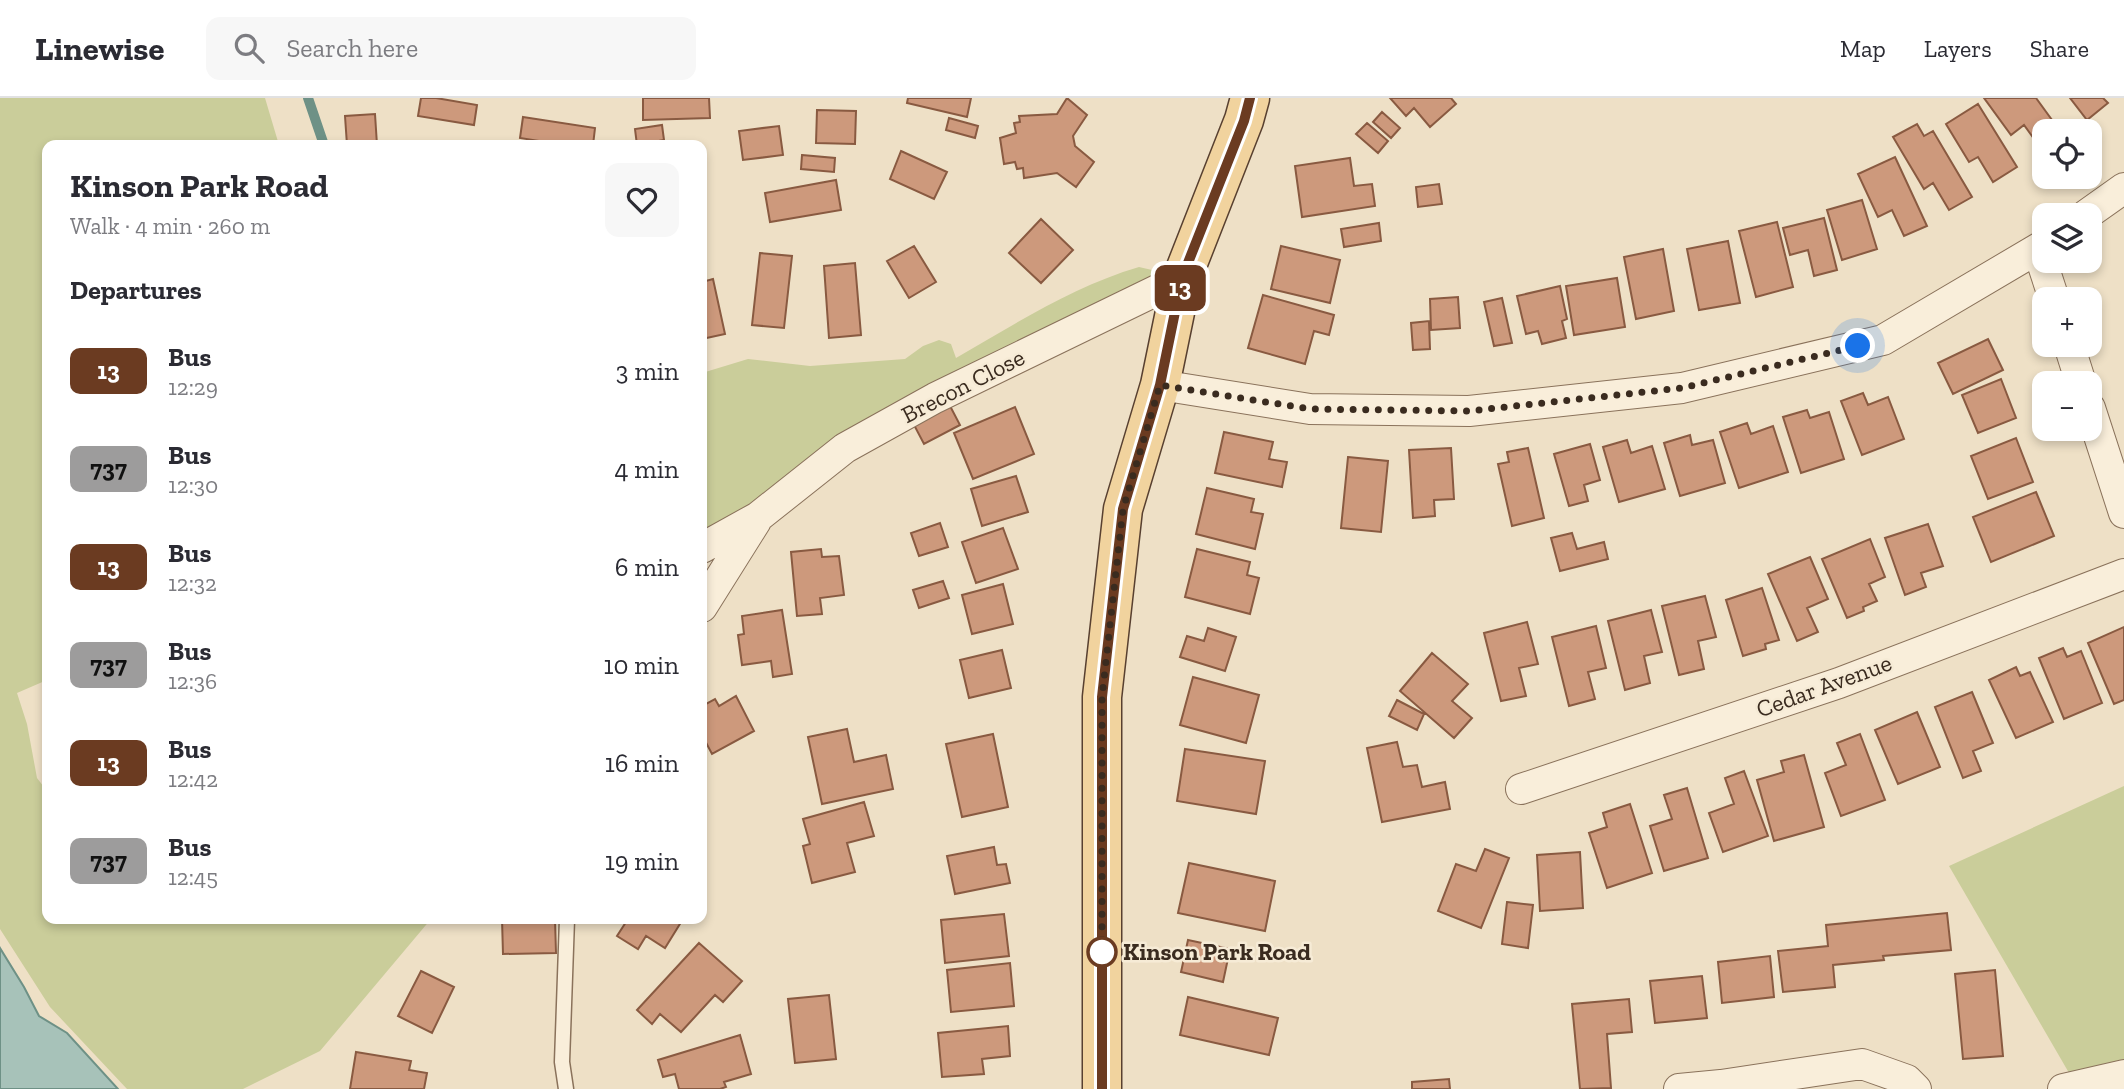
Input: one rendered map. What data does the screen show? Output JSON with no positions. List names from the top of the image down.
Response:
{
  "streets": {
    "street": ["Brecon Close", "Cedar Avenue"]
  },
  "places": ["Kinson Park Road"],
  "lines": ["bus line 13"],
  "page": {
    "header": "Linewise",
    "search": "Search here",
    "nav": ["Map", "Layers", "Share"],
    "on_map": "13",
    "map_buttons": ["+", "−"],
    "heading": [
      ["Kinson Park Road", "Walk · 4 min · 260 m"],
      "Departures"
    ],
    "list": [
      {
        "mark": "13",
        "name": "Bus",
        "note": "12:29",
        "value": "3 min"
      },
      {
        "mark": "737",
        "name": "Bus",
        "note": "12:30",
        "value": "4 min"
      },
      {
        "mark": "13",
        "name": "Bus",
        "note": "12:32",
        "value": "6 min"
      },
      {
        "mark": "737",
        "name": "Bus",
        "note": "12:36",
        "value": "10 min"
      },
      {
        "mark": "13",
        "name": "Bus",
        "note": "12:42",
        "value": "16 min"
      },
      {
        "mark": "737",
        "name": "Bus",
        "note": "12:45",
        "value": "19 min"
      }
    ]
  }
}
